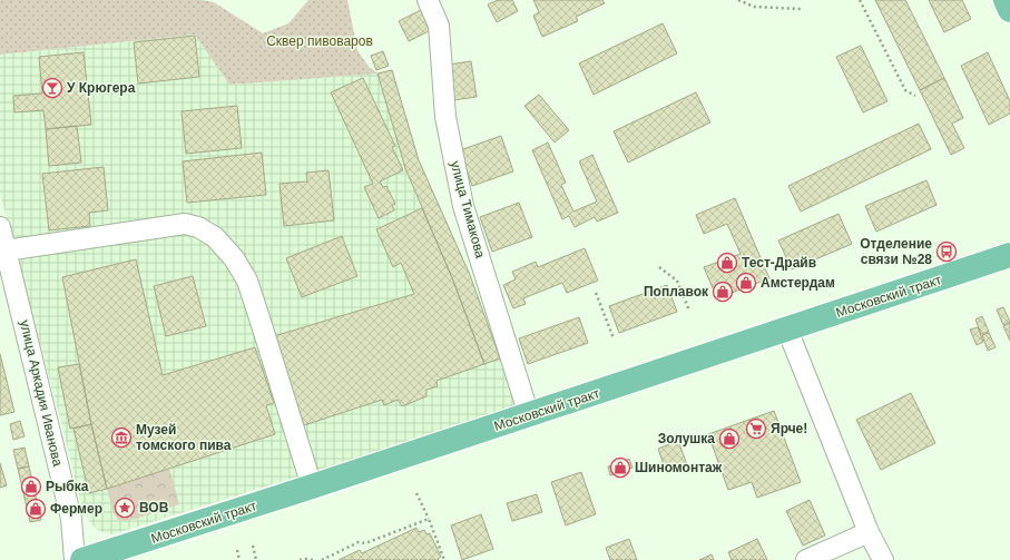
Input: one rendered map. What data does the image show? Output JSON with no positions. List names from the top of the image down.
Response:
{
  "streets": {
    "main road": ["Московский тракт"],
    "street": ["улица Тимакова", "улица Аркадия Иванова"]
  },
  "crossings": [
    ["улица Тимакова", "Московский тракт"]
  ],
  "parks": ["Сквер пивоваров"],
  "places": {
    "bar": ["У Крюгера"],
    "bus stop": ["Отделение связи №28"],
    "shop": [
      "Тест-Драйв",
      "Амстердам",
      "Поплавок",
      "Золушка",
      "Шиномонтаж",
      "Рыбка",
      "Фермер"
    ],
    "supermarket": ["Ярче!"],
    "museum": ["Музей томского пива"],
    "place": ["ВОВ"]
  }
}
